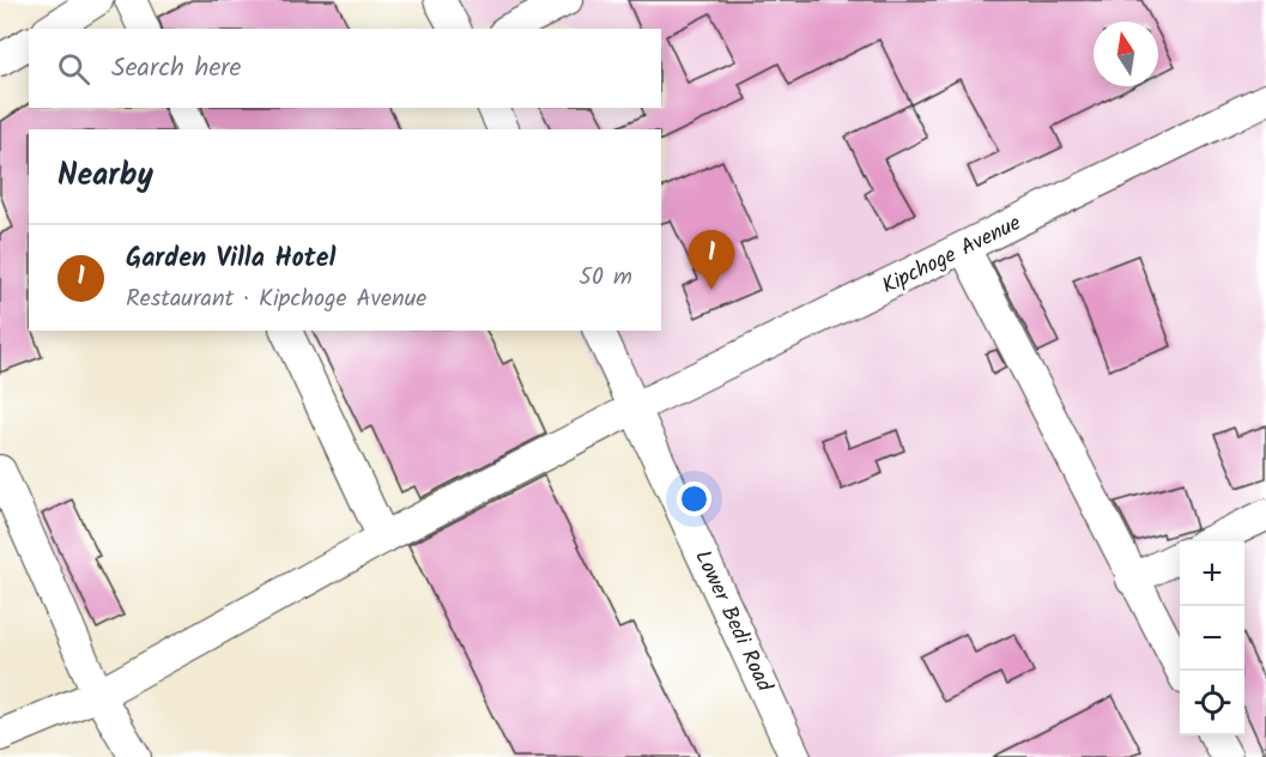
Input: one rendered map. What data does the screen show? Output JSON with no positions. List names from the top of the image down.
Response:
{
  "streets": {
    "street": ["Kipchoge Avenue", "Lower Bedi Road"]
  },
  "crossings": [
    ["Kipchoge Avenue", "Lower Bedi Road"]
  ],
  "north": "top",
  "page": {
    "search": "Search here",
    "heading": "Nearby",
    "list": [
      {
        "mark": "1",
        "name": "Garden Villa Hotel",
        "note": "Restaurant · Kipchoge Avenue",
        "value": "50 m"
      }
    ],
    "pins": "1",
    "map_buttons": ["+", "−"]
  }
}
